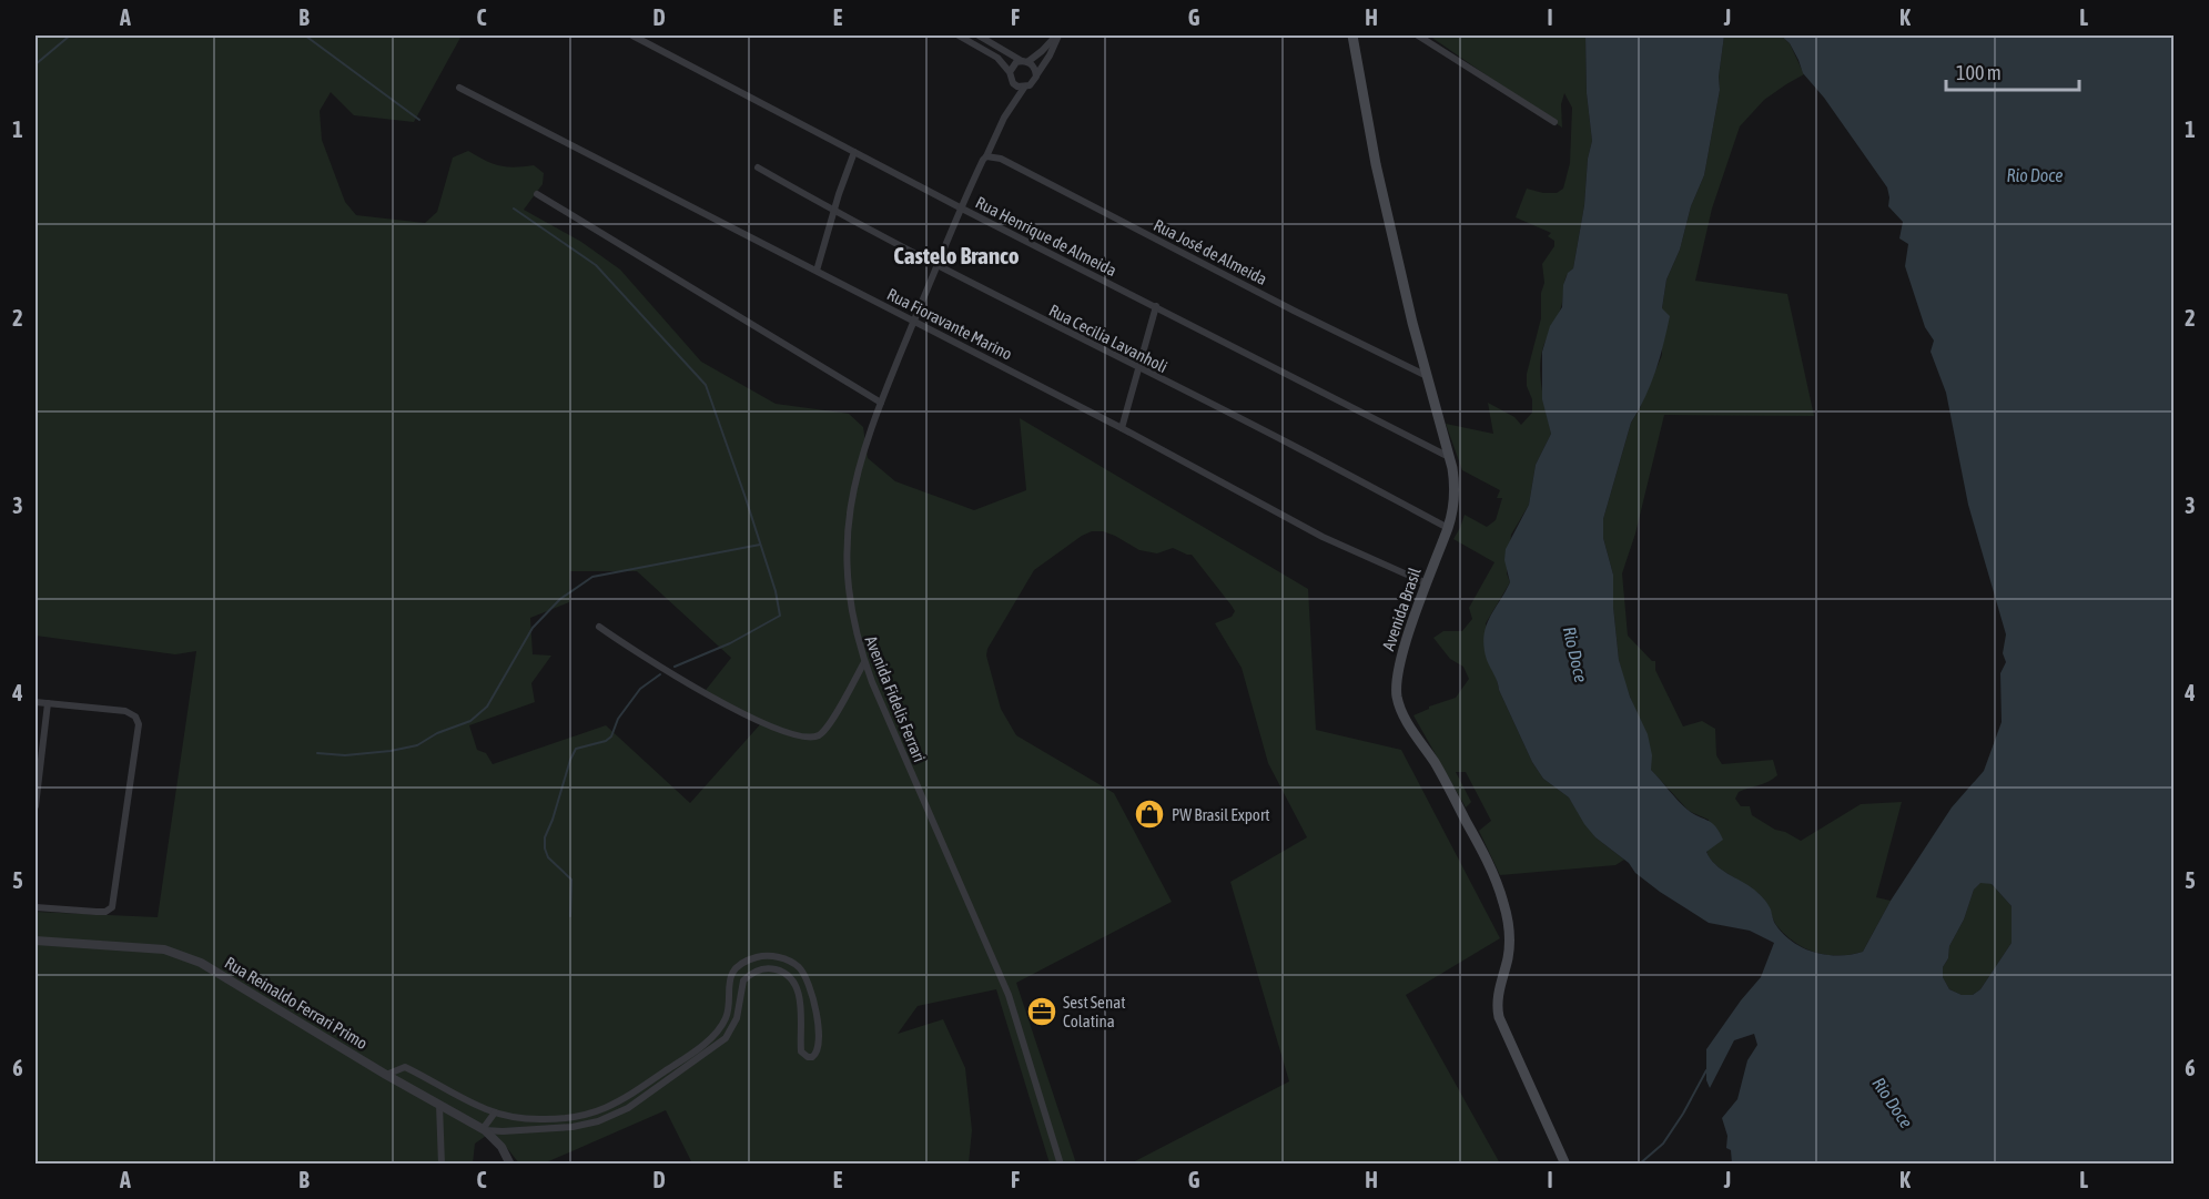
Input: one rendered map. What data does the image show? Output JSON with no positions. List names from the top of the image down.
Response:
{
  "streets": {
    "main road": ["Avenida Brasil"],
    "street": [
      "Rua Henrique de Almeida",
      "Rua José de Almeida",
      "Rua Fioravante Marino",
      "Rua Cecilia Lavanholi",
      "Avenida Fidelis Ferrari",
      "Rua Reinaldo Ferrari Primo"
    ]
  },
  "crossings": [
    ["Rua Henrique de Almeida", "Avenida Brasil"],
    ["Rua Henrique de Almeida", "Avenida Fidelis Ferrari"],
    ["Rua José de Almeida", "Avenida Brasil"],
    ["Rua José de Almeida", "Avenida Fidelis Ferrari"],
    ["Rua Fioravante Marino", "Avenida Brasil"],
    ["Rua Fioravante Marino", "Avenida Fidelis Ferrari"],
    ["Rua Cecilia Lavanholi", "Avenida Brasil"],
    ["Rua Cecilia Lavanholi", "Avenida Fidelis Ferrari"]
  ],
  "districts": ["Castelo Branco"],
  "water": ["Rio Doce"],
  "places": {
    "shop": ["PW Brasil Export"],
    "office": ["Sest Senat Colatina"]
  },
  "scale_bar": "100 m",
  "grid": {
    "columns": [
      "A",
      "B",
      "C",
      "D",
      "E",
      "F",
      "G",
      "H",
      "I",
      "J",
      "K",
      "L"
    ],
    "rows": [
      "1",
      "2",
      "3",
      "4",
      "5",
      "6"
    ]
  }
}
